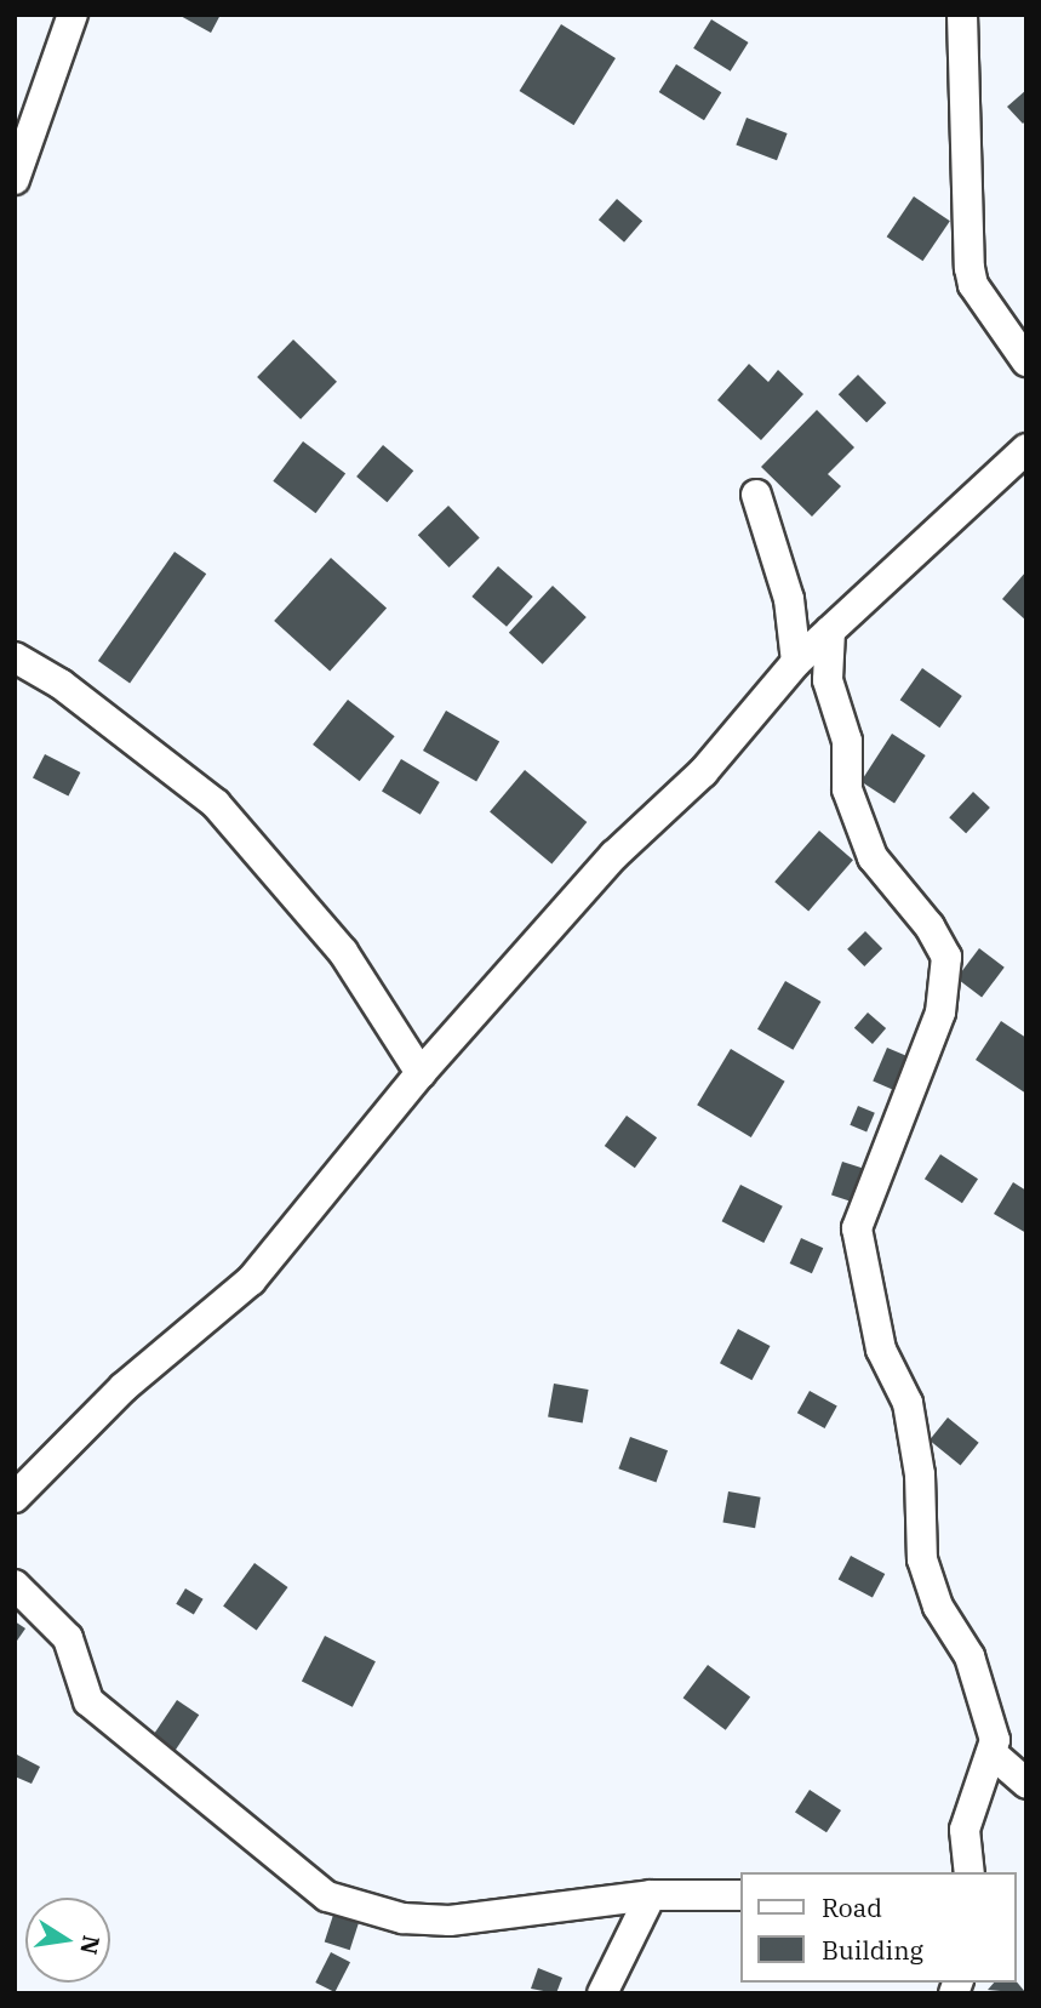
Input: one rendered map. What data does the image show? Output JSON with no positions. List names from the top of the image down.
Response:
{
  "legend": ["Road", "Building"],
  "north": "right"
}
